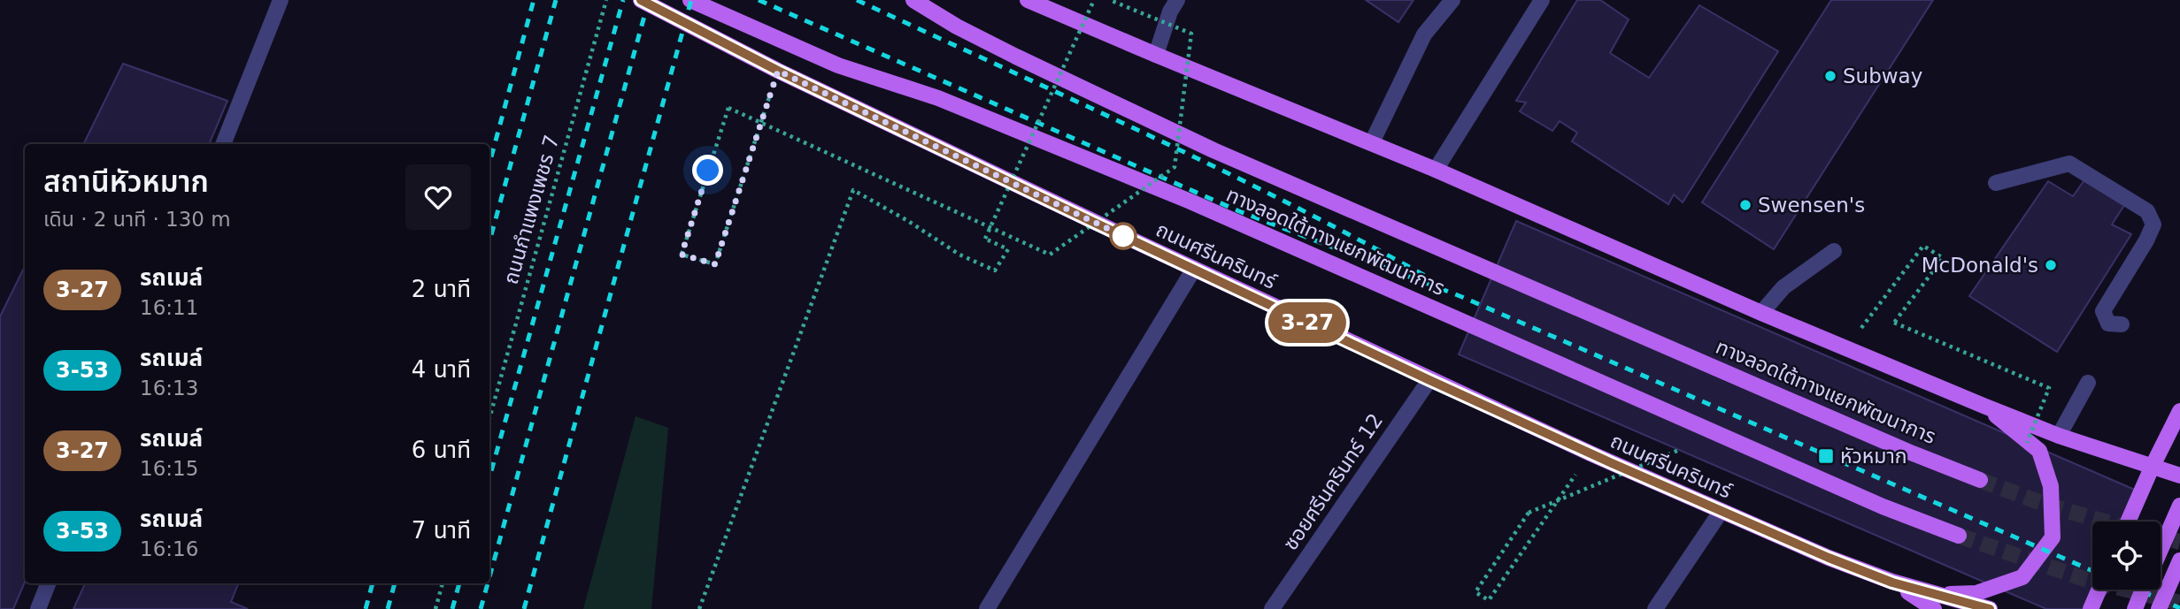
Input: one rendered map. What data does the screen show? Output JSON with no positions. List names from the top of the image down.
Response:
{
  "streets": {
    "main road": ["ทางลอดใต้ทางแยกพัฒนาการ", "ถนนศรีนครินทร์"],
    "street": ["ซอยศรีนครินทร์ 12"],
    "path": ["ถนนกำแพงเพชร 7"]
  },
  "crossings": [
    ["ถนนศรีนครินทร์", "ซอยศรีนครินทร์ 12"]
  ],
  "places": {
    "other": ["Subway", "Swensen's", "McDonald's"],
    "transit": ["หัวหมาก"]
  },
  "lines": ["bus line 3-27"],
  "page": {
    "on_map": "3-27",
    "heading": ["สถานีหัวหมาก", "เดิน · 2 นาที · 130 m"],
    "list": [
      {
        "mark": "3-27",
        "name": "รถเมล์",
        "note": "16:11",
        "value": "2 นาที"
      },
      {
        "mark": "3-53",
        "name": "รถเมล์",
        "note": "16:13",
        "value": "4 นาที"
      },
      {
        "mark": "3-27",
        "name": "รถเมล์",
        "note": "16:15",
        "value": "6 นาที"
      },
      {
        "mark": "3-53",
        "name": "รถเมล์",
        "note": "16:16",
        "value": "7 นาที"
      }
    ]
  }
}
